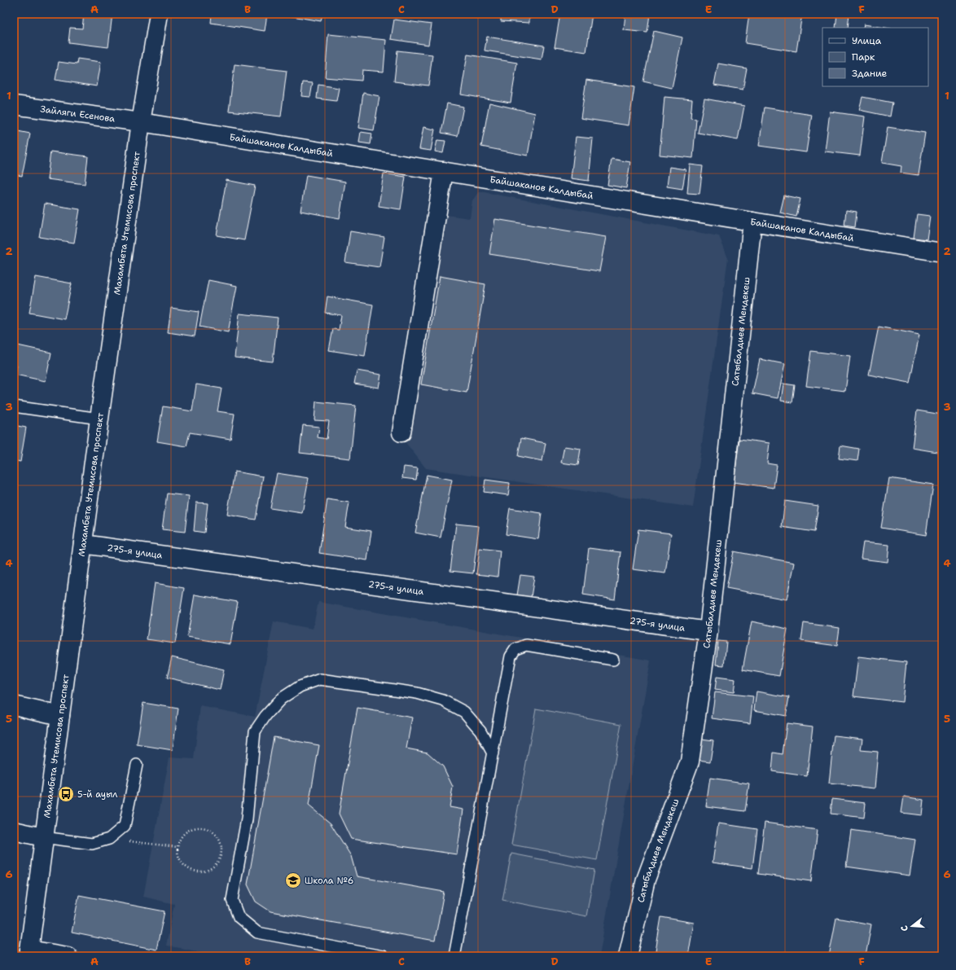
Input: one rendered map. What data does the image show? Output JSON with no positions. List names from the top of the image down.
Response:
{
  "streets": {
    "street": [
      "Зайляги Есенова",
      "Байшаканов Калдыбай",
      "Махамбета Утемисова проспект",
      "Сатыбалдиев Мендекеш",
      "275-я улица"
    ]
  },
  "crossings": [
    ["Зайляги Есенова", "Байшаканов Калдыбай"],
    ["Зайляги Есенова", "Махамбета Утемисова проспект"],
    ["Байшаканов Калдыбай", "Махамбета Утемисова проспект"],
    ["Байшаканов Калдыбай", "Сатыбалдиев Мендекеш"],
    ["Махамбета Утемисова проспект", "275-я улица"],
    ["Сатыбалдиев Мендекеш", "275-я улица"]
  ],
  "places": {
    "bus stop": ["5-й ауыл"],
    "school or university": ["Школа №6"]
  },
  "legend": ["Улица", "Парк", "Здание"],
  "north": "left",
  "grid": {
    "columns": [
      "A",
      "B",
      "C",
      "D",
      "E",
      "F"
    ],
    "rows": [
      "1",
      "2",
      "3",
      "4",
      "5",
      "6"
    ]
  }
}
